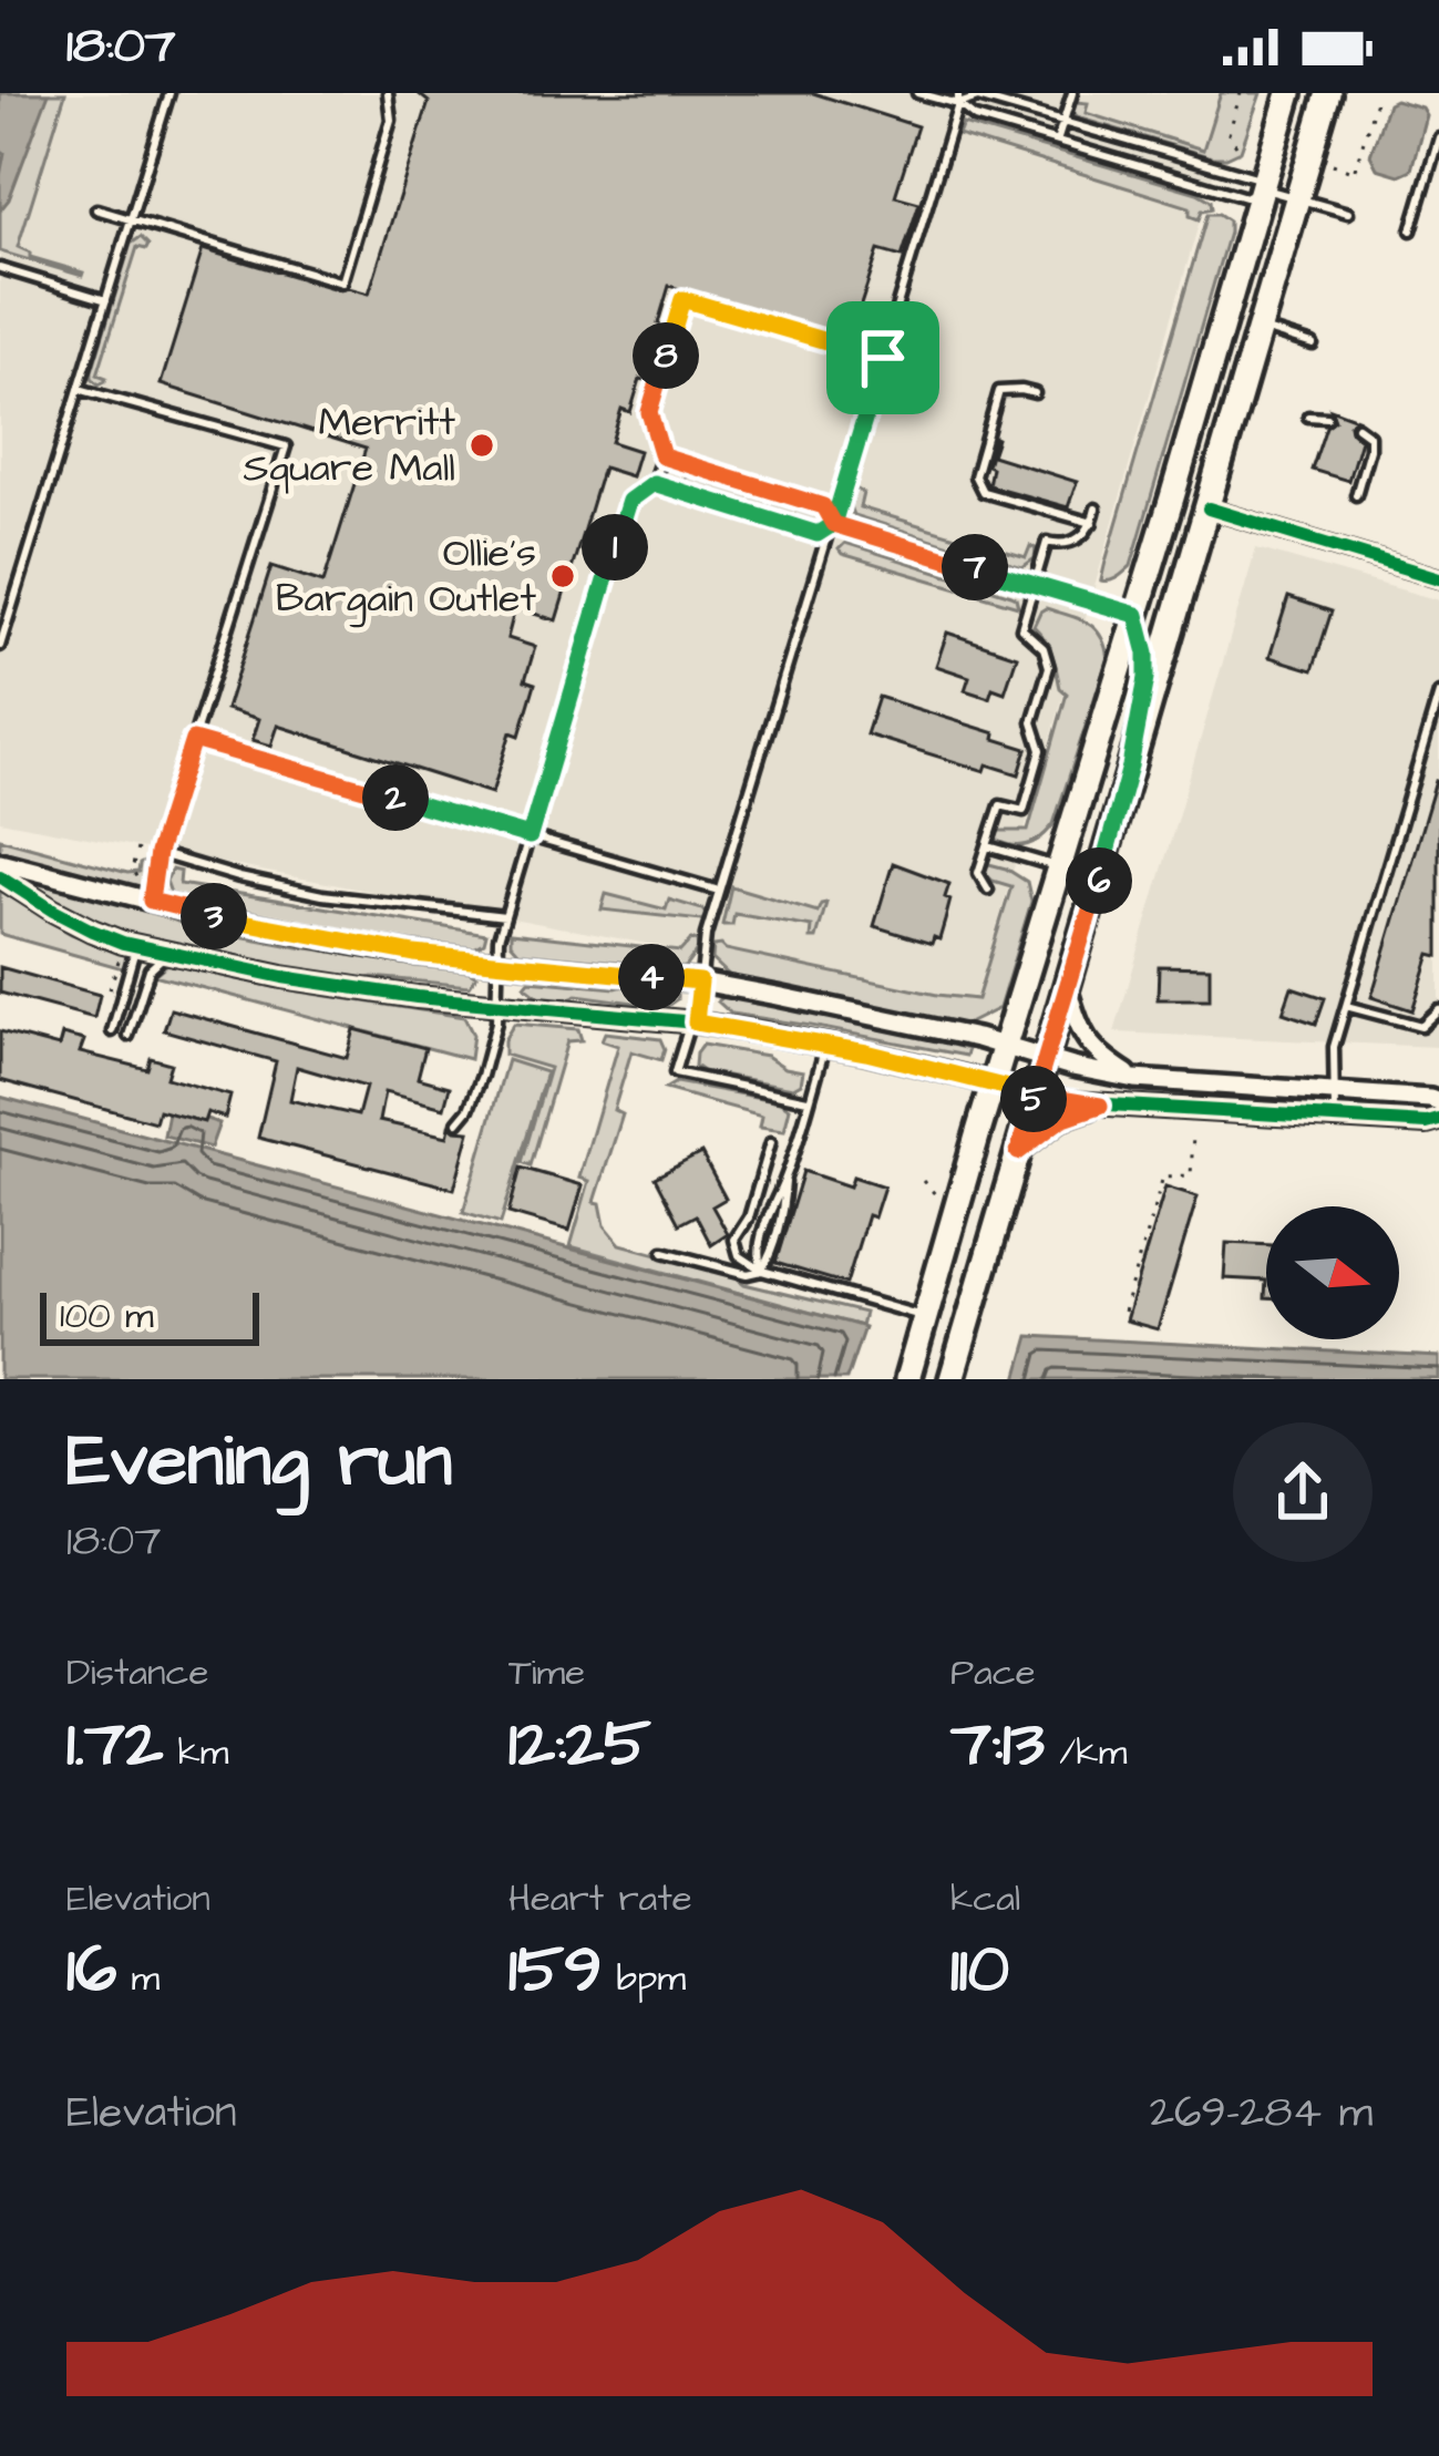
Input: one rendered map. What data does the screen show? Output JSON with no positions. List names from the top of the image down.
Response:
{
  "places": ["Merritt Square Mall", "Ollie's Bargain Outlet"],
  "scale_bar": "100 m",
  "north": "right",
  "page": {
    "status": "18:07",
    "pins": [
      "8",
      "1",
      "7",
      "2",
      "6",
      "3",
      "4",
      "5"
    ],
    "scale": "100 m",
    "heading": ["Evening run", "18:07"],
    "stats": [
      ["Distance", "1.72 km"],
      ["Time", "12:25"],
      ["Pace", "7:13 /km"],
      ["Elevation", "16 m"],
      ["Heart rate", "159 bpm"],
      ["kcal", "110"]
    ],
    "chart": ["Elevation", "269–284 m"]
  }
}
